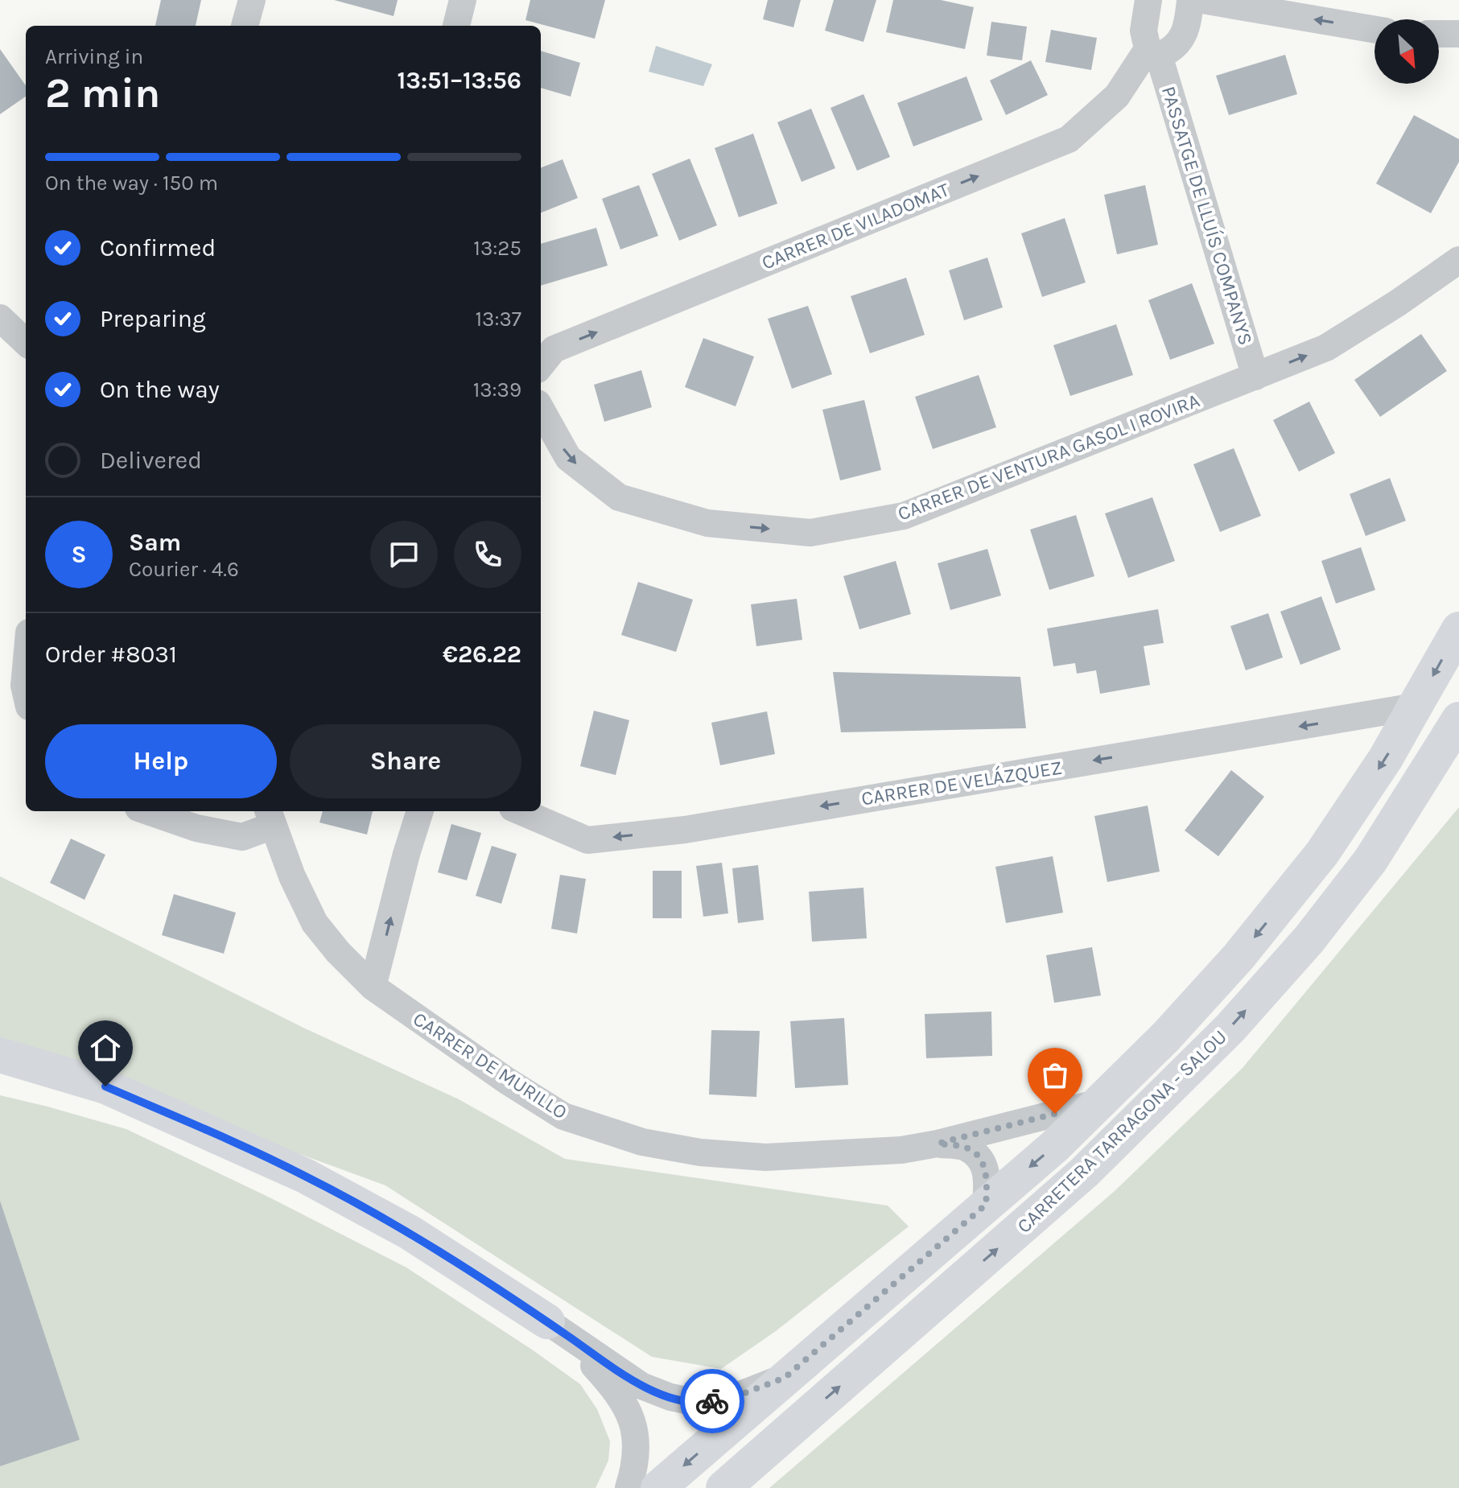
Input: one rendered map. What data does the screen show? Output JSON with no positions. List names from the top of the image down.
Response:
{
  "streets": {
    "main road": ["CARRETERA TARRAGONA - SALOU"],
    "street": [
      "PASSATGE DE LLUÍS COMPANYS",
      "CARRER DE VILADOMAT",
      "CARRER DE VENTURA GASOL I ROVIRA",
      "CARRER DE VELÁZQUEZ",
      "CARRER DE MURILLO"
    ]
  },
  "crossings": [
    ["PASSATGE DE LLUÍS COMPANYS", "CARRER DE VILADOMAT"],
    ["PASSATGE DE LLUÍS COMPANYS", "CARRER DE VENTURA GASOL I ROVIRA"],
    ["CARRER DE VELÁZQUEZ", "CARRETERA TARRAGONA - SALOU"],
    ["CARRER DE MURILLO", "CARRETERA TARRAGONA - SALOU"]
  ],
  "one_way": ["CARRER DE VILADOMAT", "CARRER DE VENTURA GASOL I ROVIRA", "CARRER DE VELÁZQUEZ"],
  "north": "bottom right",
  "page": {
    "heading": ["2 min", "Arriving in", "13:51–13:56"],
    "panel": [
      "Sam",
      "Courier · 4.6",
      "Order #8031",
      "€26.22"
    ],
    "bar": "On the way · 150 m",
    "list": [
      ["Confirmed", "13:25"],
      ["Preparing", "13:37"],
      ["On the way", "13:39"],
      "Delivered"
    ],
    "round": "S",
    "buttons": ["Help", "Share"]
  }
}
